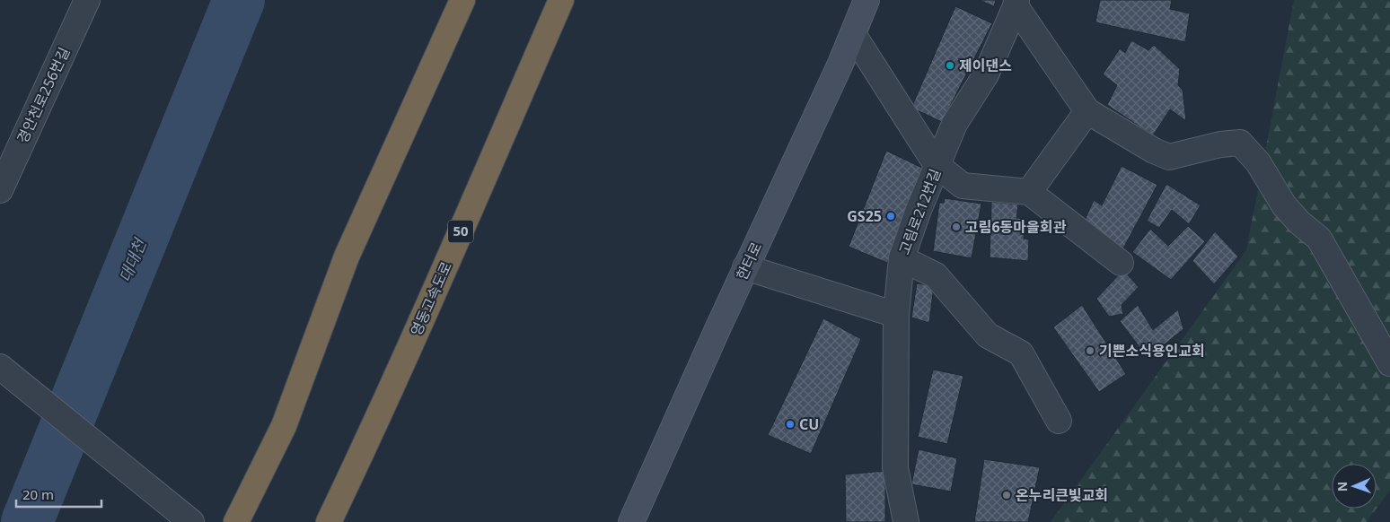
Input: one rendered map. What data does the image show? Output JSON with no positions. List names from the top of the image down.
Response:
{
  "streets": {
    "highway": ["50", "영동고속도로"],
    "main road": ["한터로"],
    "street": ["경안천로256번길", "고림로212번길"]
  },
  "water": ["대대천"],
  "places": [
    "제이댄스",
    "GS25",
    "고림6동마을회관",
    "기쁜소식용인교회",
    "CU",
    "온누리큰빛교회"
  ],
  "scale_bar": "20 m",
  "north": "left"
}
